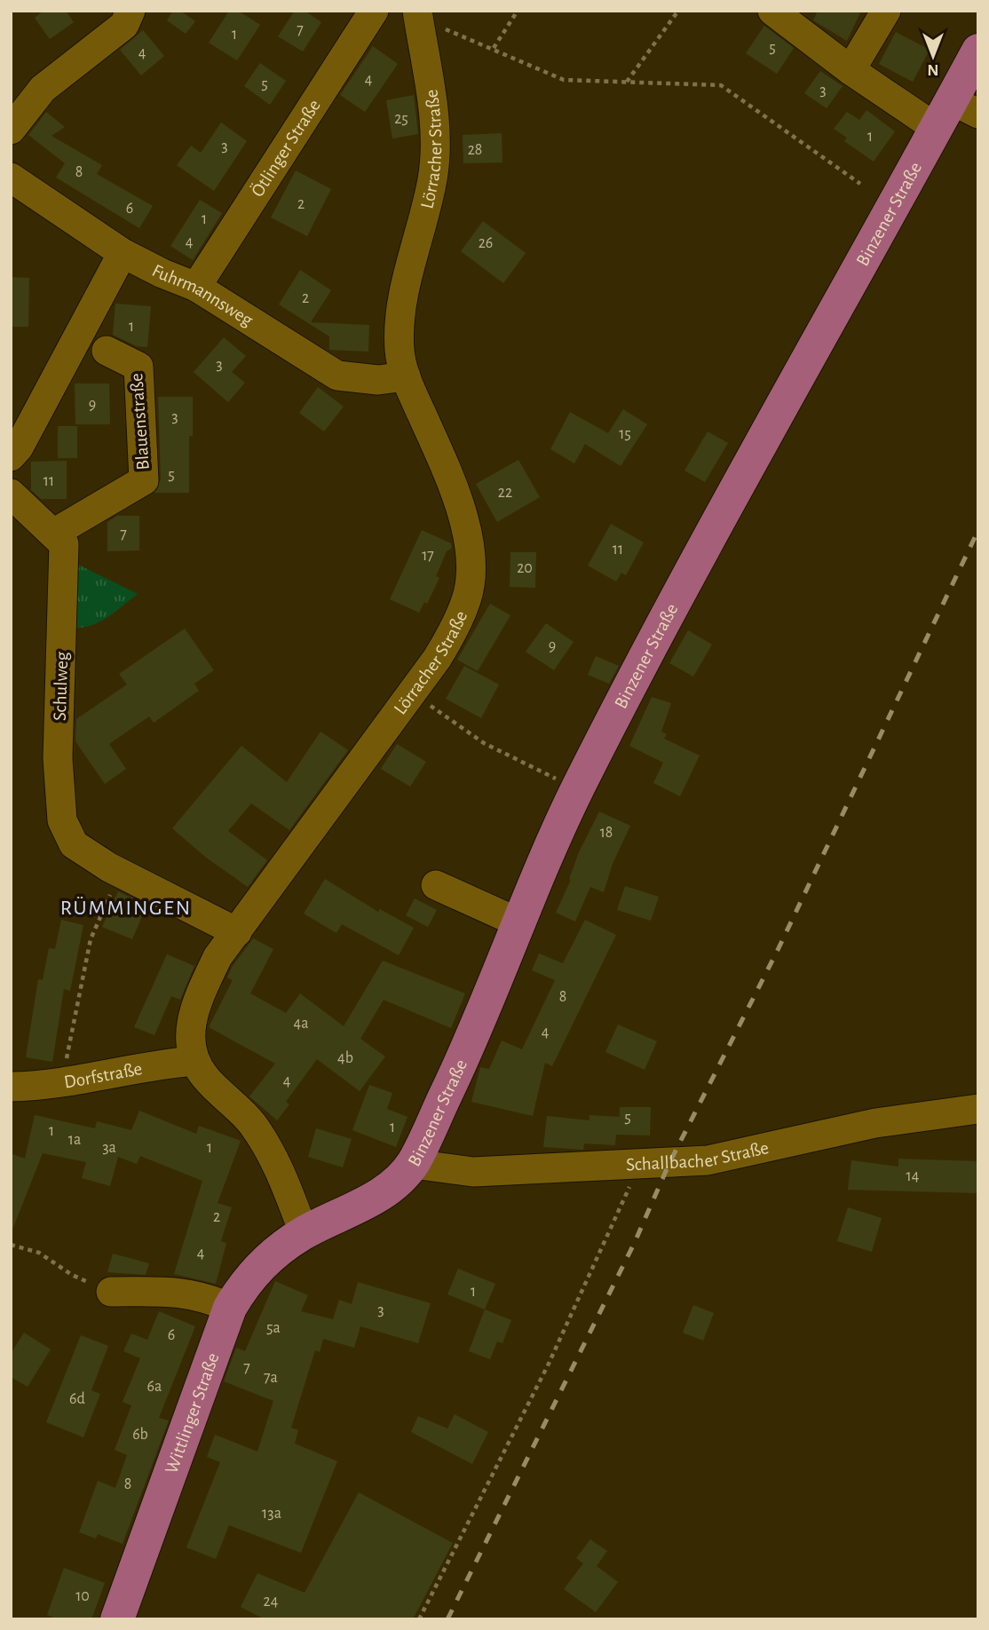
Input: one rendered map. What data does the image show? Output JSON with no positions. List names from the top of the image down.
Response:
{
  "streets": {
    "main road": ["Binzener Straße", "Wittlinger Straße"],
    "street": [
      "Ötlinger Straße",
      "Lörracher Straße",
      "Fuhrmannsweg",
      "Blauenstraße",
      "Schulweg",
      "Dorfstraße",
      "Schallbacher Straße"
    ]
  },
  "crossings": [
    ["Ötlinger Straße", "Fuhrmannsweg"],
    ["Lörracher Straße", "Binzener Straße"],
    ["Lörracher Straße", "Fuhrmannsweg"],
    ["Lörracher Straße", "Schulweg"],
    ["Lörracher Straße", "Dorfstraße"],
    ["Lörracher Straße", "Wittlinger Straße"],
    ["Binzener Straße", "Schallbacher Straße"],
    ["Binzener Straße", "Wittlinger Straße"],
    ["Blauenstraße", "Schulweg"]
  ],
  "districts": ["RÜMMINGEN"],
  "house_numbers": [
    "7",
    "1",
    "5",
    "4",
    "4",
    "5",
    "3",
    "25",
    "1",
    "3",
    "28",
    "8",
    "2",
    "6",
    "1",
    "4",
    "26",
    "2",
    "1",
    "3",
    "9",
    "3",
    "15",
    "5",
    "11",
    "22",
    "7",
    "11",
    "17",
    "20",
    "9",
    "18",
    "8",
    "4a",
    "4",
    "4b",
    "4",
    "5",
    "1",
    "1",
    "1a",
    "3a",
    "1",
    "14",
    "2",
    "4",
    "1",
    "3",
    "5a",
    "6",
    "7",
    "7a",
    "6a",
    "6d",
    "6b",
    "8",
    "13a",
    "10",
    "24"
  ],
  "north": "bottom"
}
